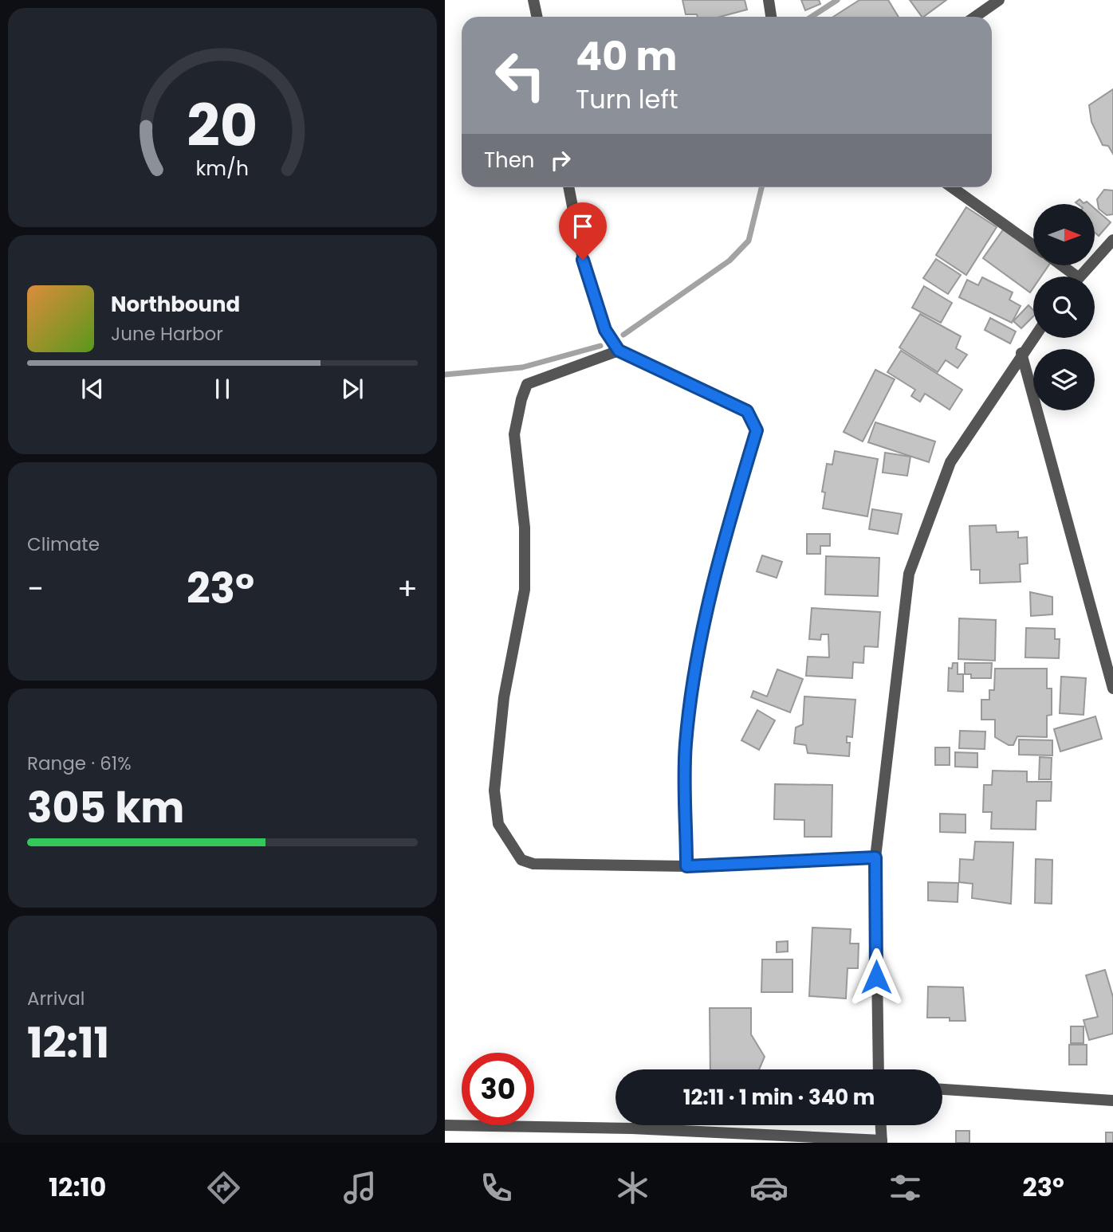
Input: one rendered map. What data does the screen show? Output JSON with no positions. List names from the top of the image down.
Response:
{
  "north": "right",
  "page": {
    "turn": ["40 m", "Turn left"],
    "then": "Then",
    "song": ["Northbound", "June Harbor"],
    "tile": [
      "Climate",
      ["Range · 61%", "305 km"],
      ["Arrival", "12:11"]
    ],
    "heat": ["−", "23°", "+"],
    "limit": "30",
    "trip": "12:11 · 1 min · 340 m",
    "tabs": ["12:10", "23°"],
    "gauge": ["20", "km/h"]
  }
}
